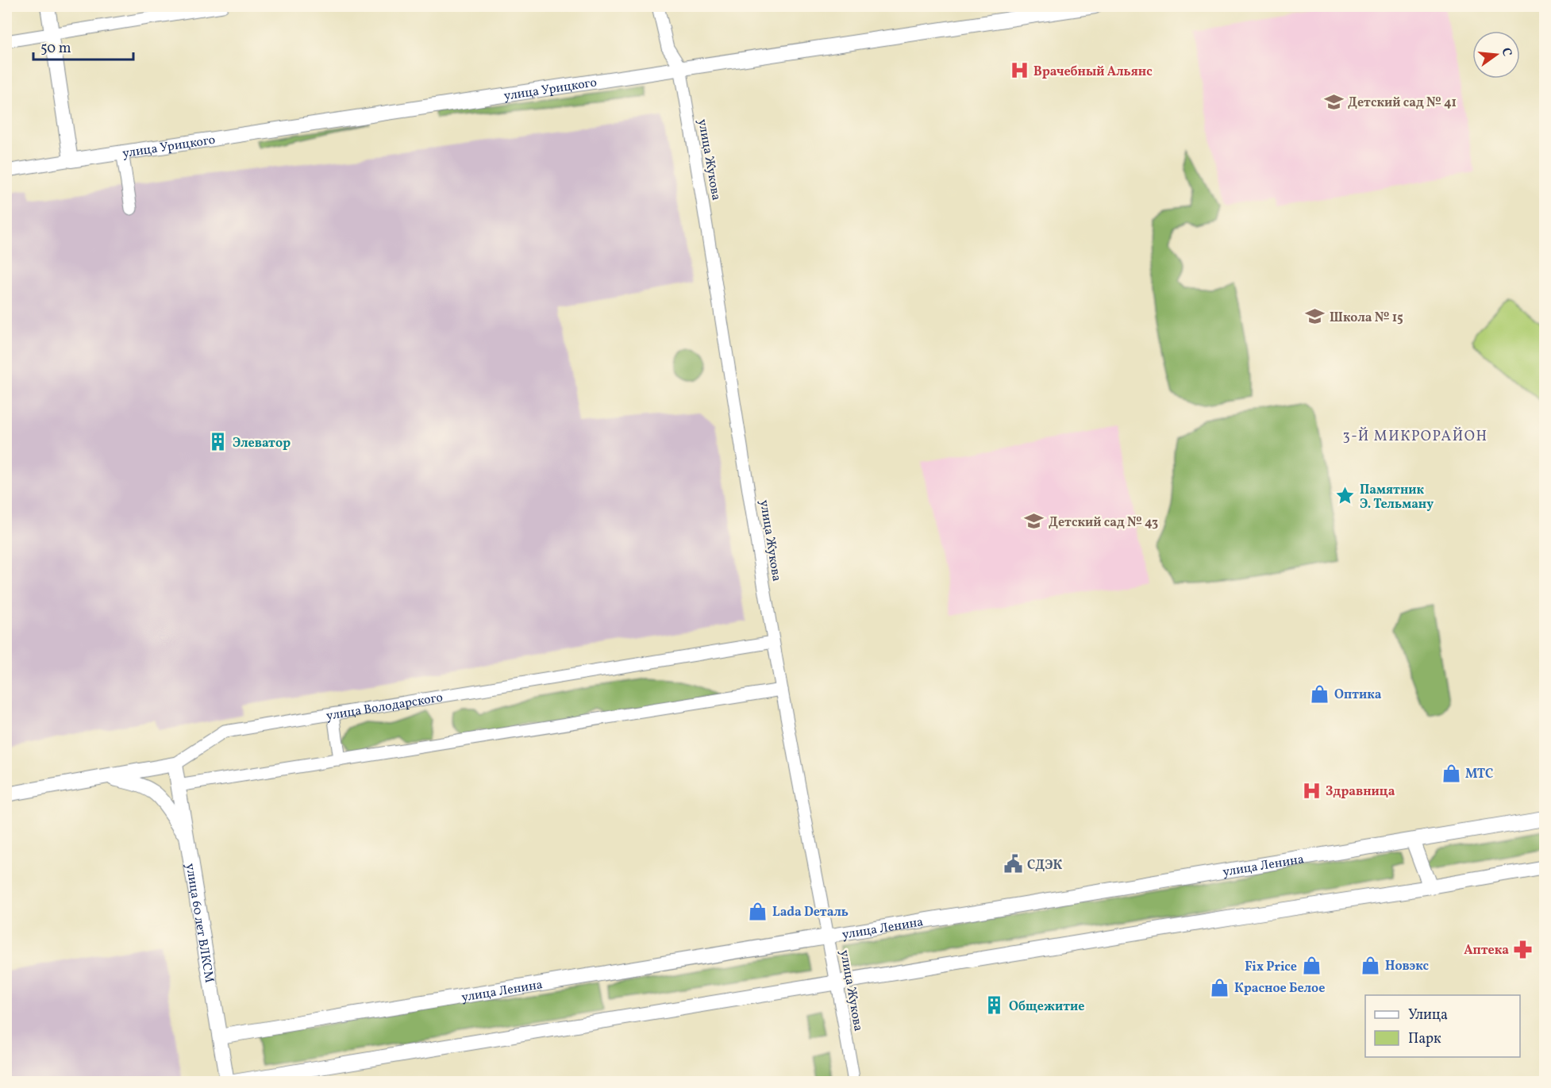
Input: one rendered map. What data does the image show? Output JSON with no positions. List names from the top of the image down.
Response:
{
  "streets": {
    "street": [
      "улица Урицкого",
      "улица Жукова",
      "улица Володарского",
      "улица Ленина",
      "улица 60 лет ВЛКСМ"
    ]
  },
  "crossings": [
    ["улица Урицкого", "улица Жукова"],
    ["улица Жукова", "улица Володарского"],
    ["улица Жукова", "улица Ленина"],
    ["улица Володарского", "улица 60 лет ВЛКСМ"],
    ["улица Ленина", "улица 60 лет ВЛКСМ"]
  ],
  "districts": ["3-Й МИКРОРАЙОН"],
  "places": {
    "hospital": ["Врачебный Альянс", "Здравница"],
    "school or university": ["Детский сад № 41", "Школа № 15", "Детский сад № 43"],
    "building": ["Элеватор", "Общежитие"],
    "place": ["Памятник Э. Тельману"],
    "shop": [
      "Оптика",
      "МТС",
      "Lada Dеталь",
      "Новэкс",
      "Fix Price",
      "Красное Белое"
    ],
    "public building": ["СДЭК"],
    "pharmacy": ["Аптека"]
  },
  "legend": ["Улица", "Парк"],
  "scale_bar": "50 m",
  "north": "right"
}
